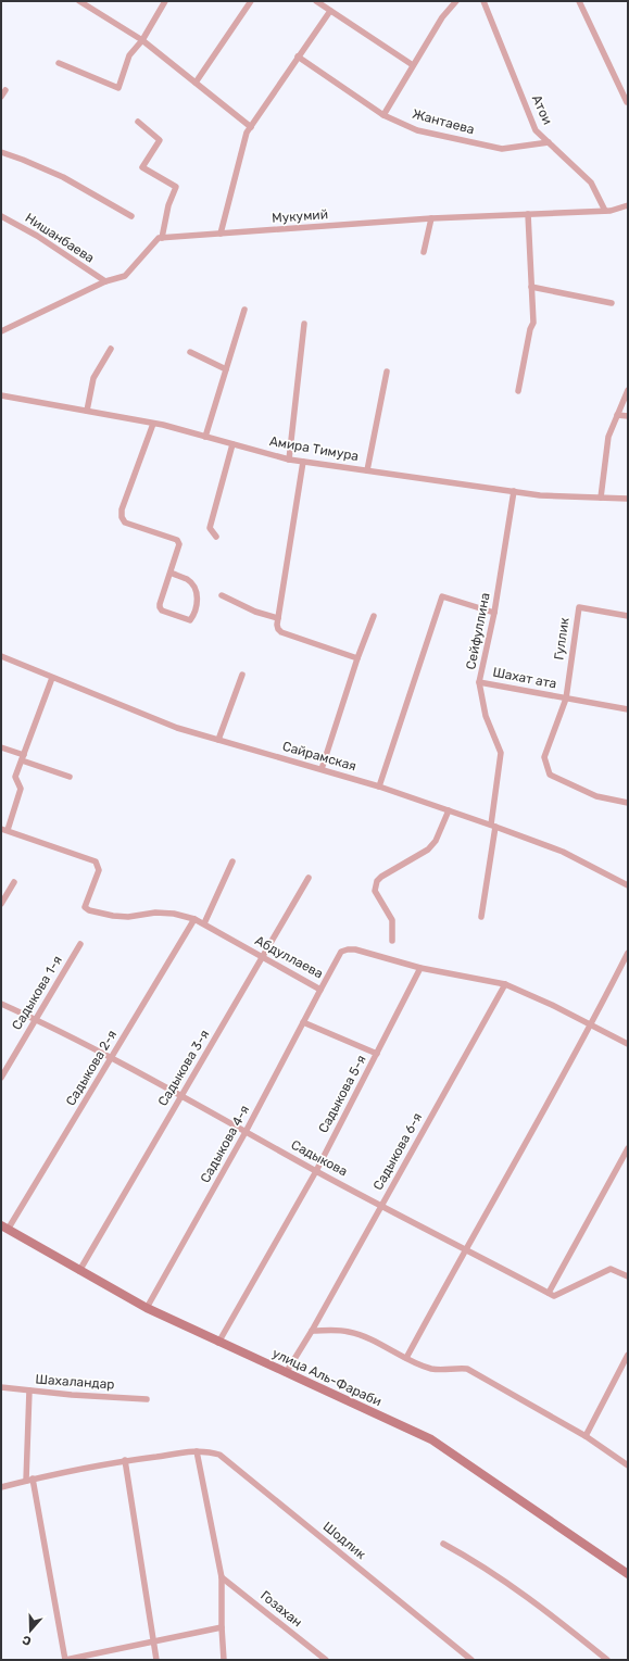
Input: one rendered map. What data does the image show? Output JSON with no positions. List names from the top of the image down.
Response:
{
  "streets": {
    "main road": ["улица Аль-Фараби"],
    "street": [
      "Атои",
      "Жантаева",
      "Мукумий",
      "Нишанбаева",
      "Амира Тимура",
      "Сейфуллина",
      "Гуллик",
      "Шахат ата",
      "Сайрамская",
      "Абдуллаева",
      "Садыкова 1-я",
      "Садыкова 2-я",
      "Садыкова 3-я",
      "Садыкова 5-я",
      "Садыкова 4-я",
      "Садыкова 6-я",
      "Садыкова",
      "Шахаландар",
      "Шодлик",
      "Гозахан"
    ]
  },
  "crossings": [
    ["Атои", "Жантаева"],
    ["Атои", "Мукумий"],
    ["Амира Тимура", "Сейфуллина"],
    ["Сейфуллина", "Шахат ата"],
    ["Сейфуллина", "Сайрамская"],
    ["Гуллик", "Шахат ата"],
    ["Абдуллаева", "Садыкова 2-я"],
    ["Абдуллаева", "Садыкова 3-я"],
    ["Абдуллаева", "Садыкова 5-я"],
    ["Абдуллаева", "Садыкова 4-я"],
    ["Абдуллаева", "Садыкова 6-я"],
    ["Садыкова 1-я", "Садыкова"],
    ["Садыкова 2-я", "Садыкова"],
    ["Садыкова 2-я", "улица Аль-Фараби"],
    ["Садыкова 3-я", "Садыкова"],
    ["Садыкова 3-я", "улица Аль-Фараби"],
    ["Садыкова 5-я", "Садыкова"],
    ["Садыкова 5-я", "улица Аль-Фараби"],
    ["Садыкова 4-я", "Садыкова"],
    ["Садыкова 4-я", "улица Аль-Фараби"],
    ["Садыкова 6-я", "Садыкова"],
    ["Садыкова 6-я", "улица Аль-Фараби"]
  ],
  "north": "bottom"
}
